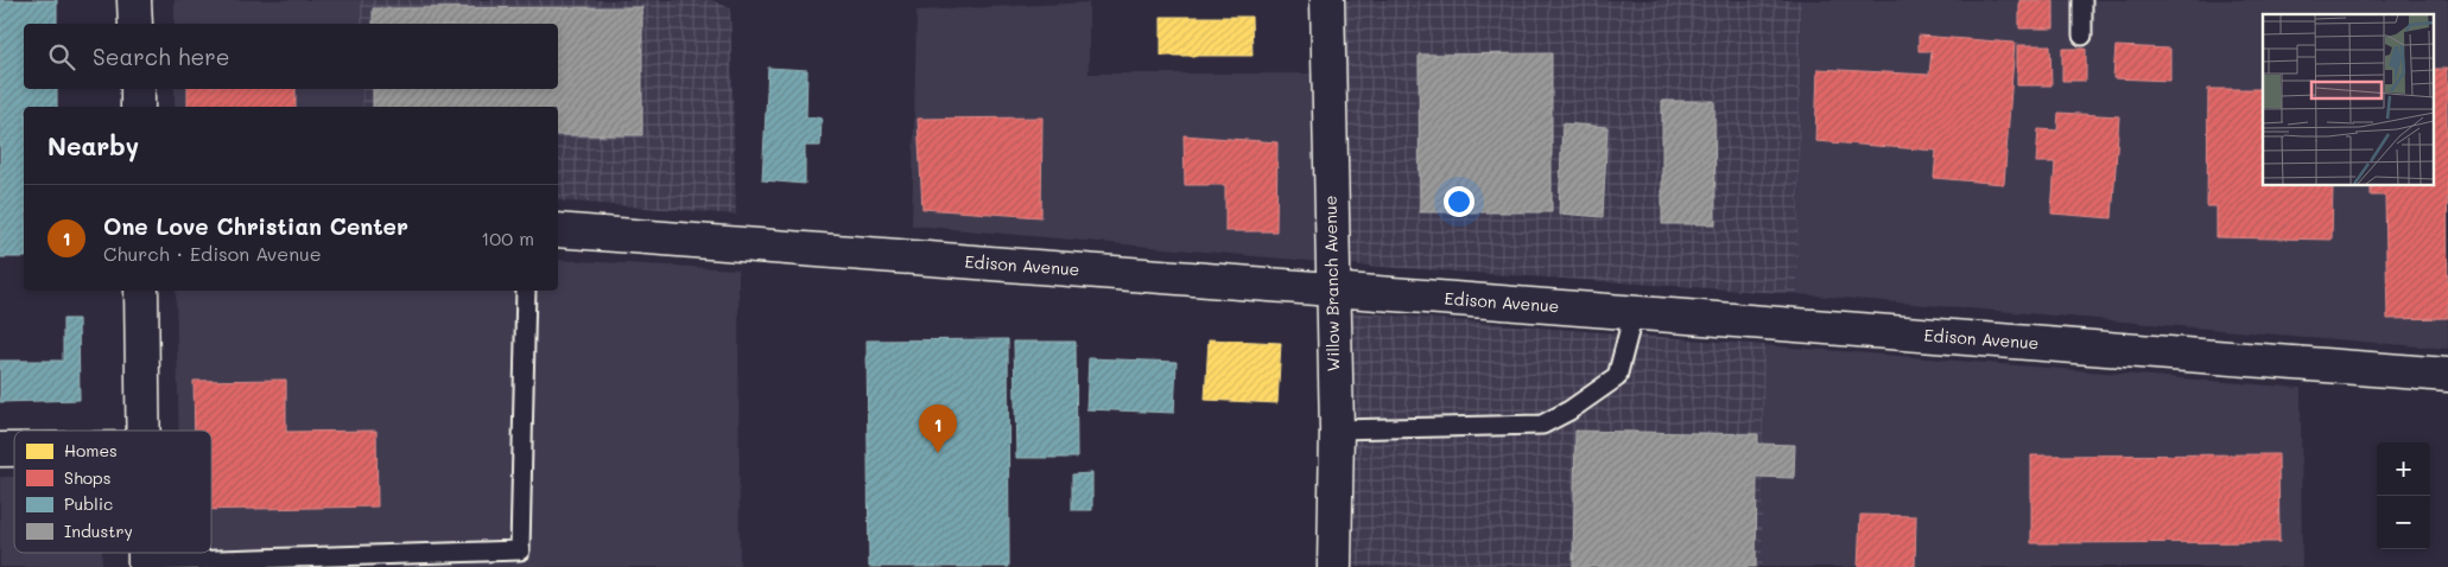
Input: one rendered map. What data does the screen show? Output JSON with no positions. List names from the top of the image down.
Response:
{
  "streets": {
    "main road": ["Edison Avenue", "Willow Branch Avenue"]
  },
  "crossings": [
    ["Edison Avenue", "Willow Branch Avenue"]
  ],
  "legend": [
    "Homes",
    "Shops",
    "Public",
    "Industry"
  ],
  "page": {
    "search": "Search here",
    "heading": "Nearby",
    "list": [
      {
        "mark": "1",
        "name": "One Love Christian Center",
        "note": "Church · Edison Avenue",
        "value": "100 m"
      }
    ],
    "pins": "1",
    "map_buttons": ["+", "−"]
  }
}
